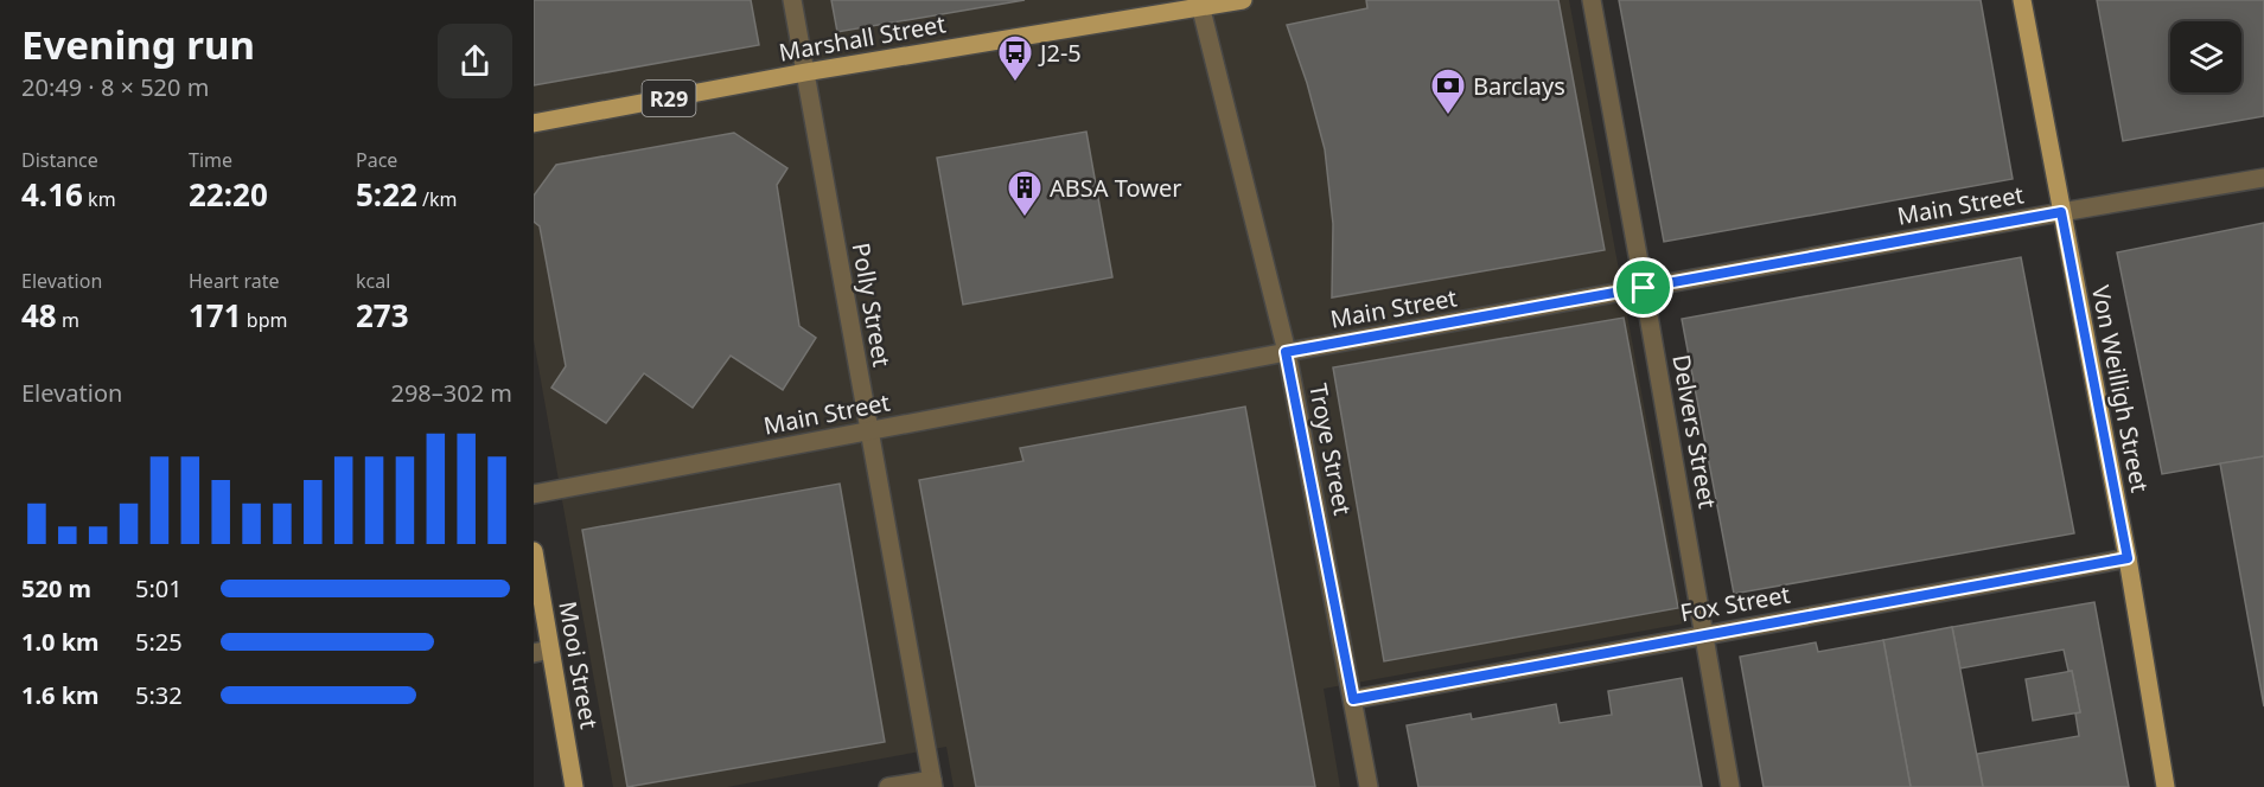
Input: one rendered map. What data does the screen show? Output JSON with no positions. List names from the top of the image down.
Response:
{
  "streets": {
    "main road": [
      "Marshall Street",
      "R29",
      "Von Weilligh Street",
      "Mooi Street"
    ],
    "street": [
      "Main Street",
      "Polly Street",
      "Delvers Street",
      "Troye Street",
      "Fox Street"
    ]
  },
  "crossings": [
    ["Marshall Street", "Polly Street"],
    ["Marshall Street", "Troye Street"],
    ["Main Street", "Polly Street"],
    ["Main Street", "Von Weilligh Street"],
    ["Main Street", "Delvers Street"],
    ["Main Street", "Troye Street"],
    ["Von Weilligh Street", "Fox Street"],
    ["Delvers Street", "Fox Street"],
    ["Troye Street", "Fox Street"]
  ],
  "places": {
    "bus stop": ["J2-5"],
    "bank": ["Barclays"],
    "building": ["ABSA Tower"]
  },
  "page": {
    "heading": ["Evening run", "20:49 · 8 × 520 m"],
    "stats": [
      ["Distance", "4.16 km"],
      ["Time", "22:20"],
      ["Pace", "5:22 /km"],
      ["Elevation", "48 m"],
      ["Heart rate", "171 bpm"],
      ["kcal", "273"]
    ],
    "chart": ["Elevation", "298–302 m"],
    "list": [
      {
        "name": "520 m",
        "note": "5:01"
      },
      {
        "name": "1.0 km",
        "note": "5:25"
      },
      {
        "name": "1.6 km",
        "note": "5:32"
      }
    ]
  }
}
